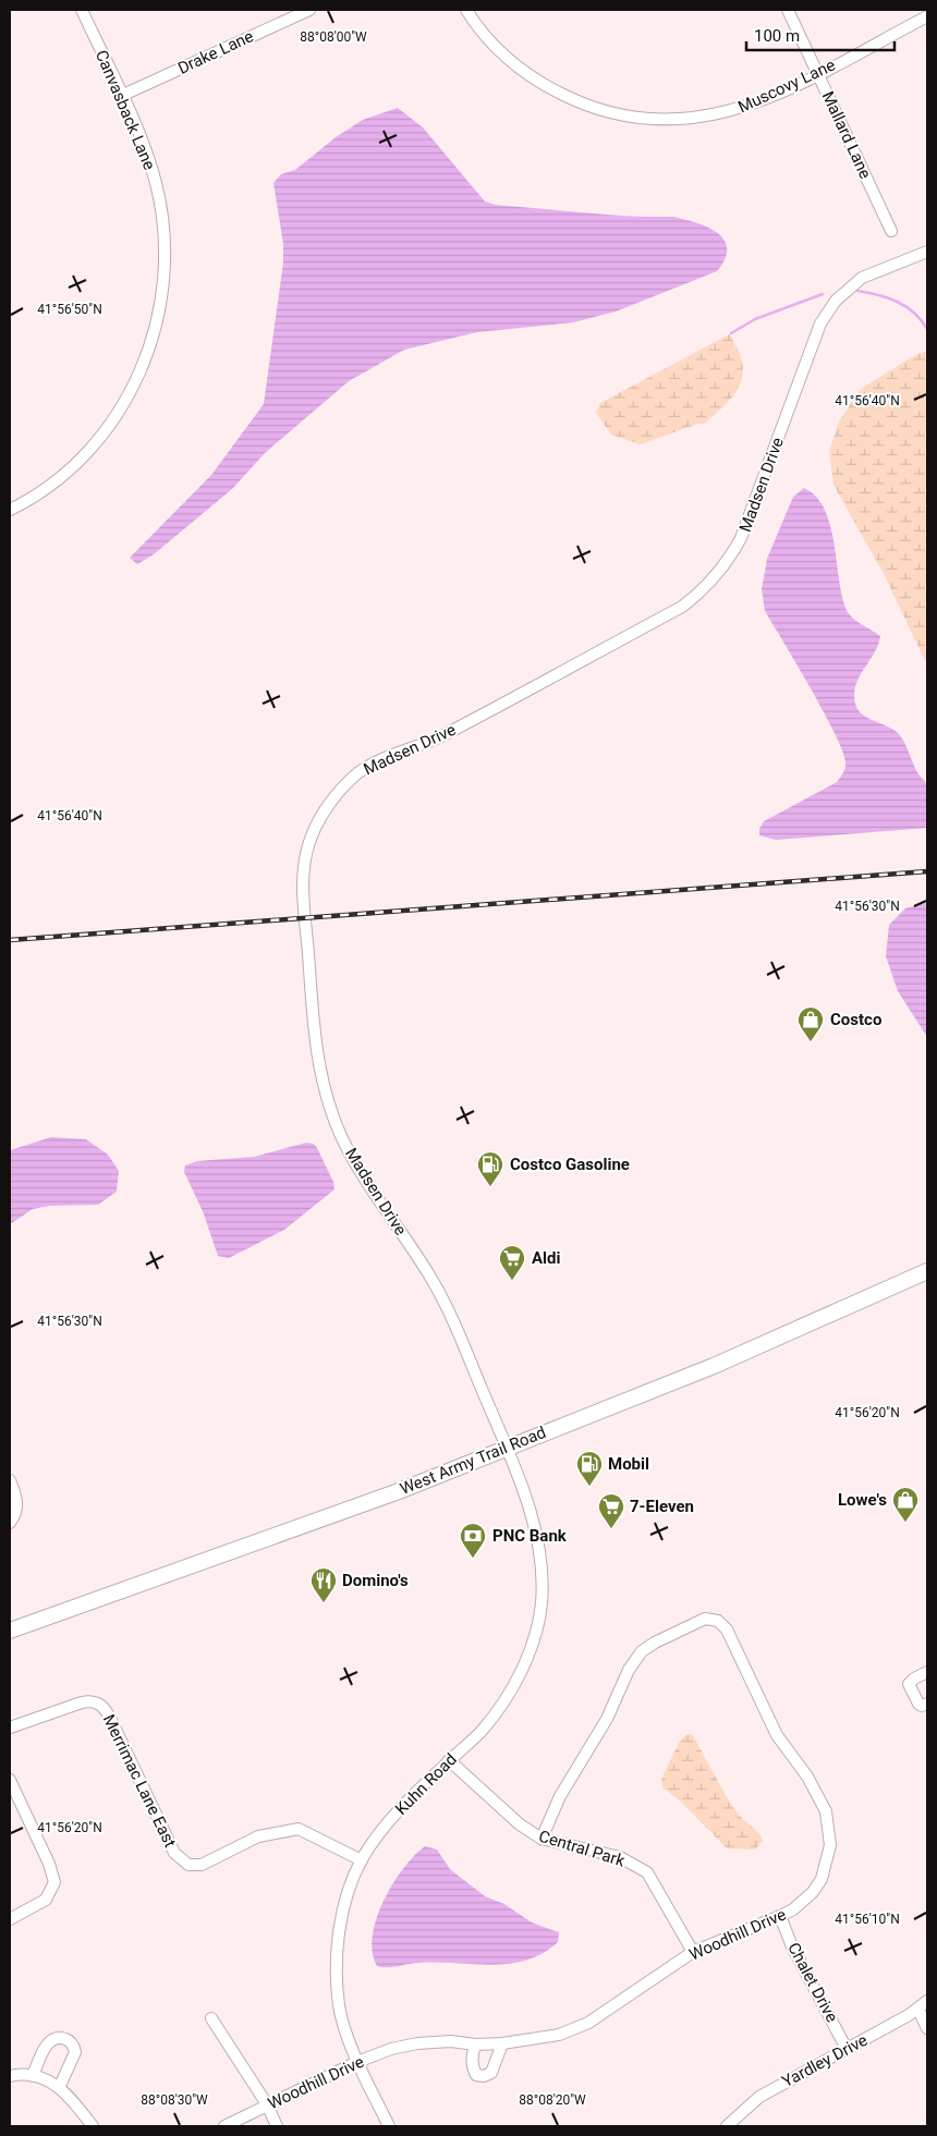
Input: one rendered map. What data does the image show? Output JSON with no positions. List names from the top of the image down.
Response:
{
  "streets": {
    "main road": ["West Army Trail Road"],
    "street": [
      "Drake Lane",
      "Muscovy Lane",
      "Canvasback Lane",
      "Mallard Lane",
      "Madsen Drive",
      "Merrimac Lane East",
      "Kuhn Road",
      "Central Park",
      "Woodhill Drive",
      "Chalet Drive",
      "Yardley Drive"
    ]
  },
  "crossings": [
    ["Drake Lane", "Canvasback Lane"],
    ["Muscovy Lane", "Mallard Lane"],
    ["Madsen Drive", "West Army Trail Road"],
    ["Madsen Drive", "Kuhn Road"],
    ["West Army Trail Road", "Kuhn Road"],
    ["Merrimac Lane East", "Kuhn Road"],
    ["Kuhn Road", "Central Park"],
    ["Kuhn Road", "Woodhill Drive"],
    ["Central Park", "Woodhill Drive"],
    ["Woodhill Drive", "Chalet Drive"],
    ["Chalet Drive", "Yardley Drive"]
  ],
  "places": {
    "shop": ["Costco", "Lowe's"],
    "fuel station": ["Costco Gasoline", "Mobil"],
    "supermarket": ["Aldi", "7-Eleven"],
    "bank": ["PNC Bank"],
    "restaurant": ["Domino's"]
  },
  "scale_bar": "100 m",
  "coordinates": [
    "88°08'00\"W",
    "41°56'50\"N",
    "41°56'40\"N",
    "41°56'30\"N",
    "41°56'20\"N",
    "41°56'10\"N",
    "88°08'30\"W",
    "88°08'20\"W"
  ]
}
